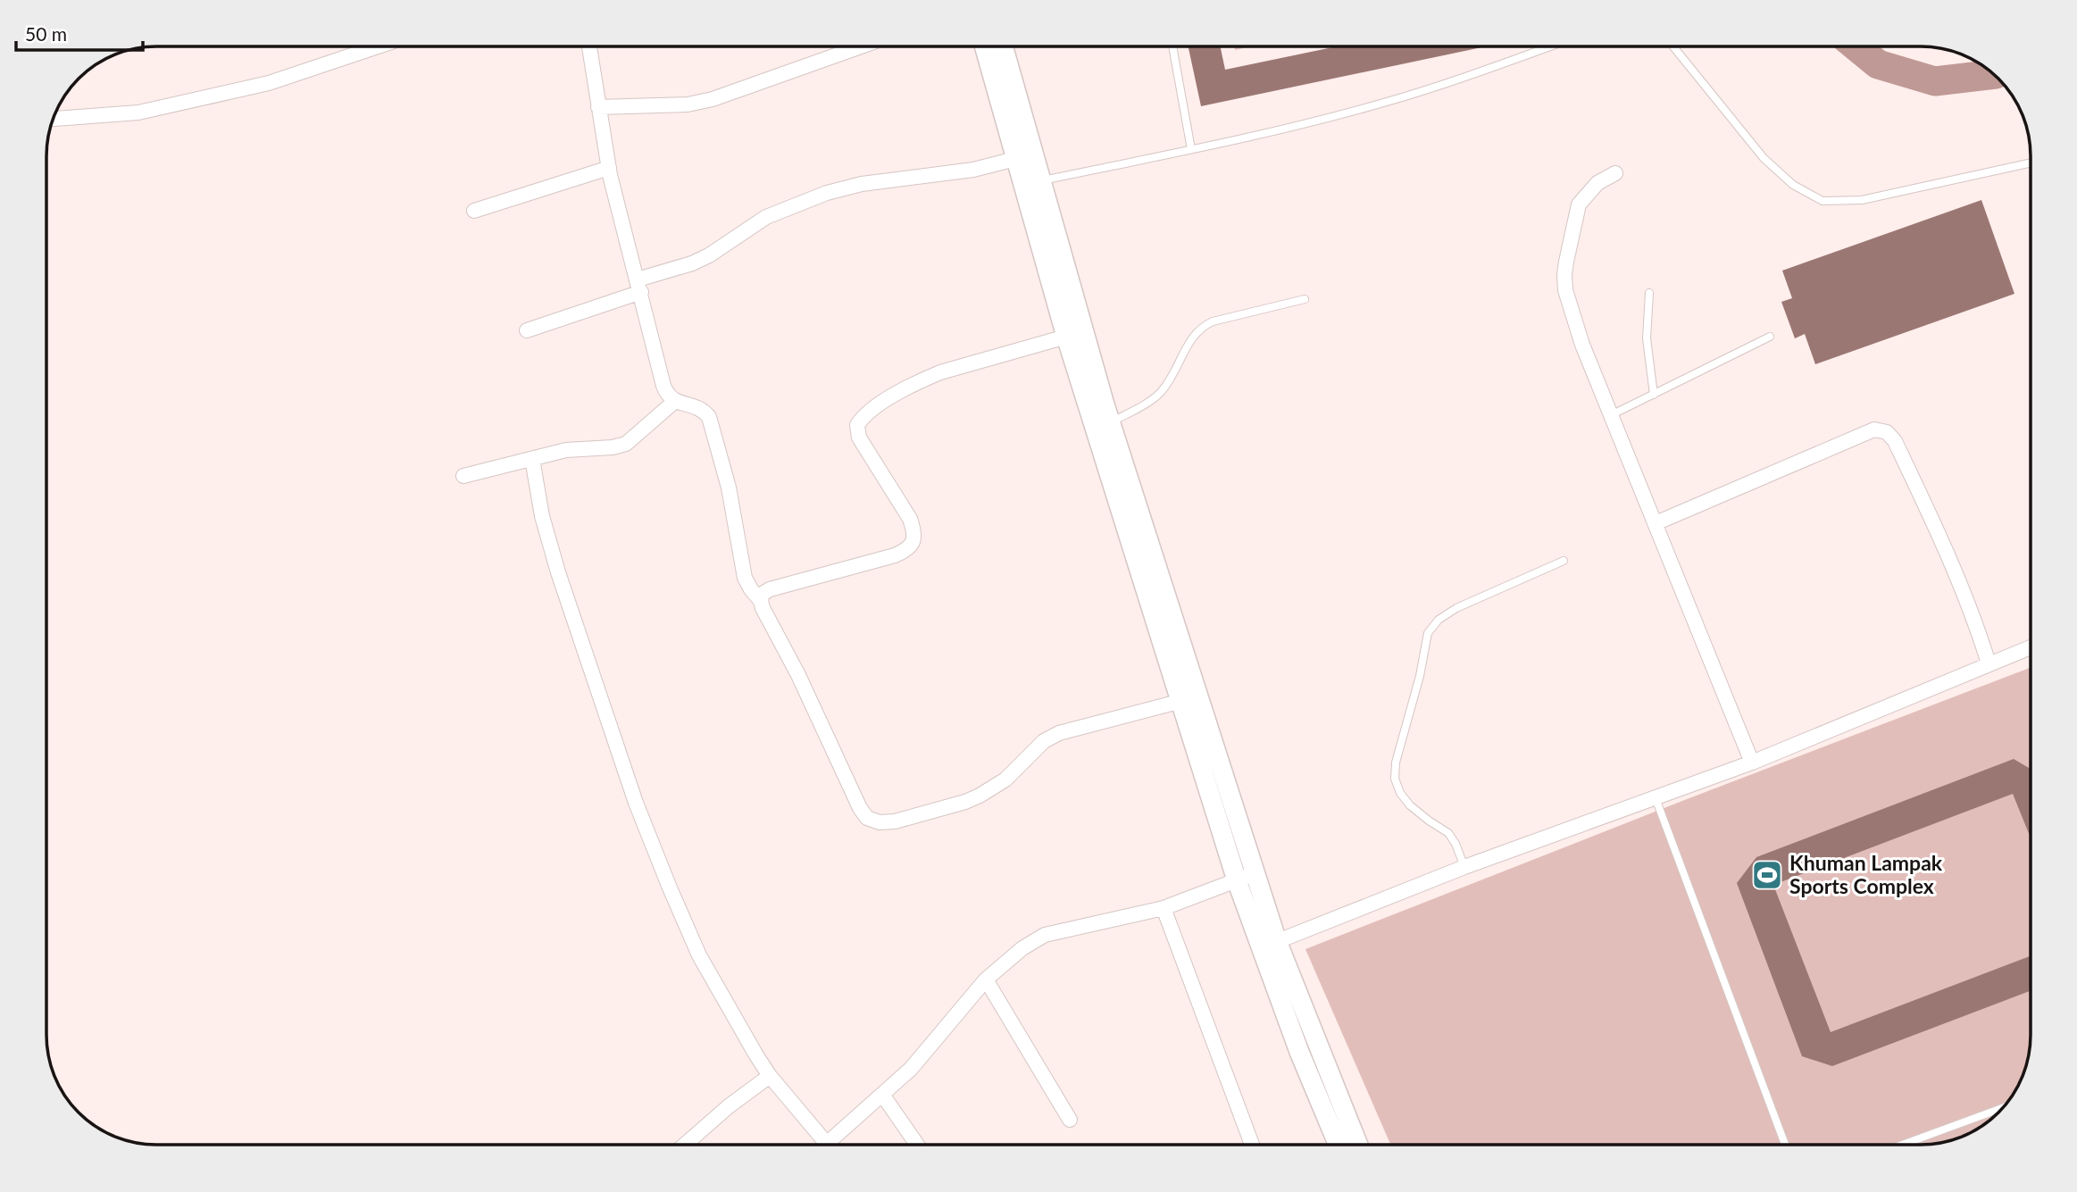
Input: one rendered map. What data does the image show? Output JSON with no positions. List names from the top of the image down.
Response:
{
  "places": {
    "sports": ["Khuman Lampak Sports Complex"]
  },
  "scale_bar": "50 m"
}
